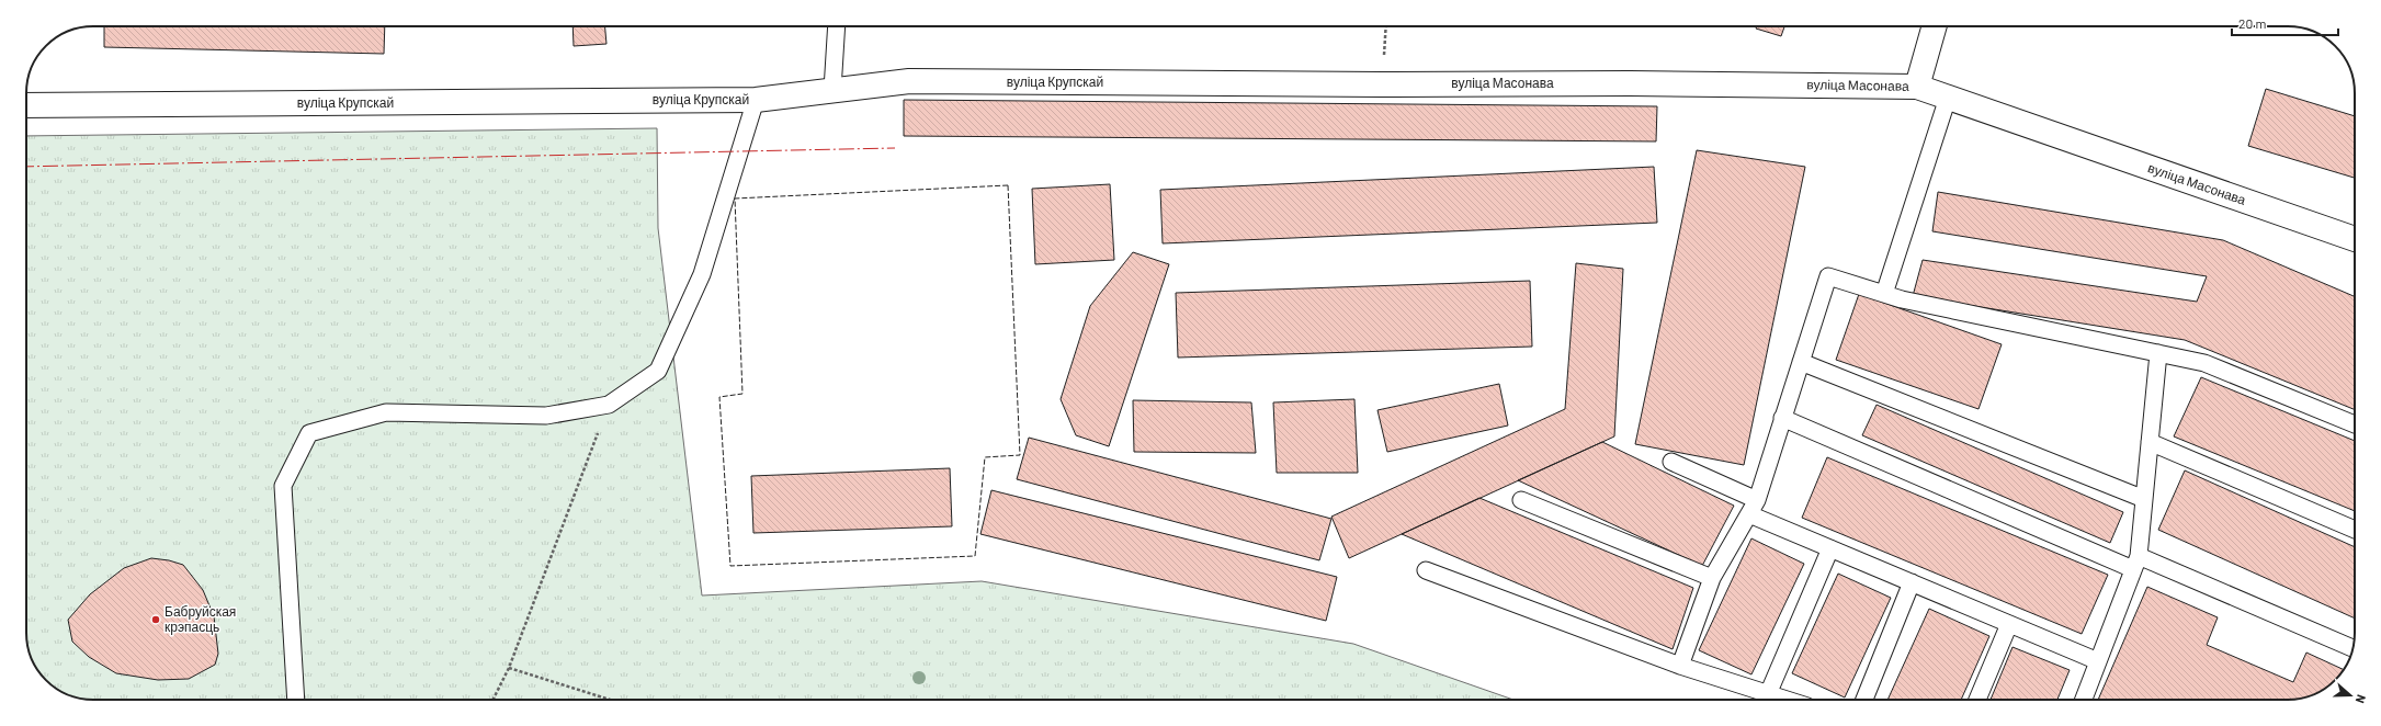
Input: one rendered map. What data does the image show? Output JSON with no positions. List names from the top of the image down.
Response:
{
  "streets": {
    "street": ["вуліца Крупскай", "вуліца Масонава"]
  },
  "crossings": [
    ["вуліца Крупскай", "вуліца Масонава"]
  ],
  "places": ["Бабруйская крэпасць"],
  "scale_bar": "20 m",
  "north": "right"
}
